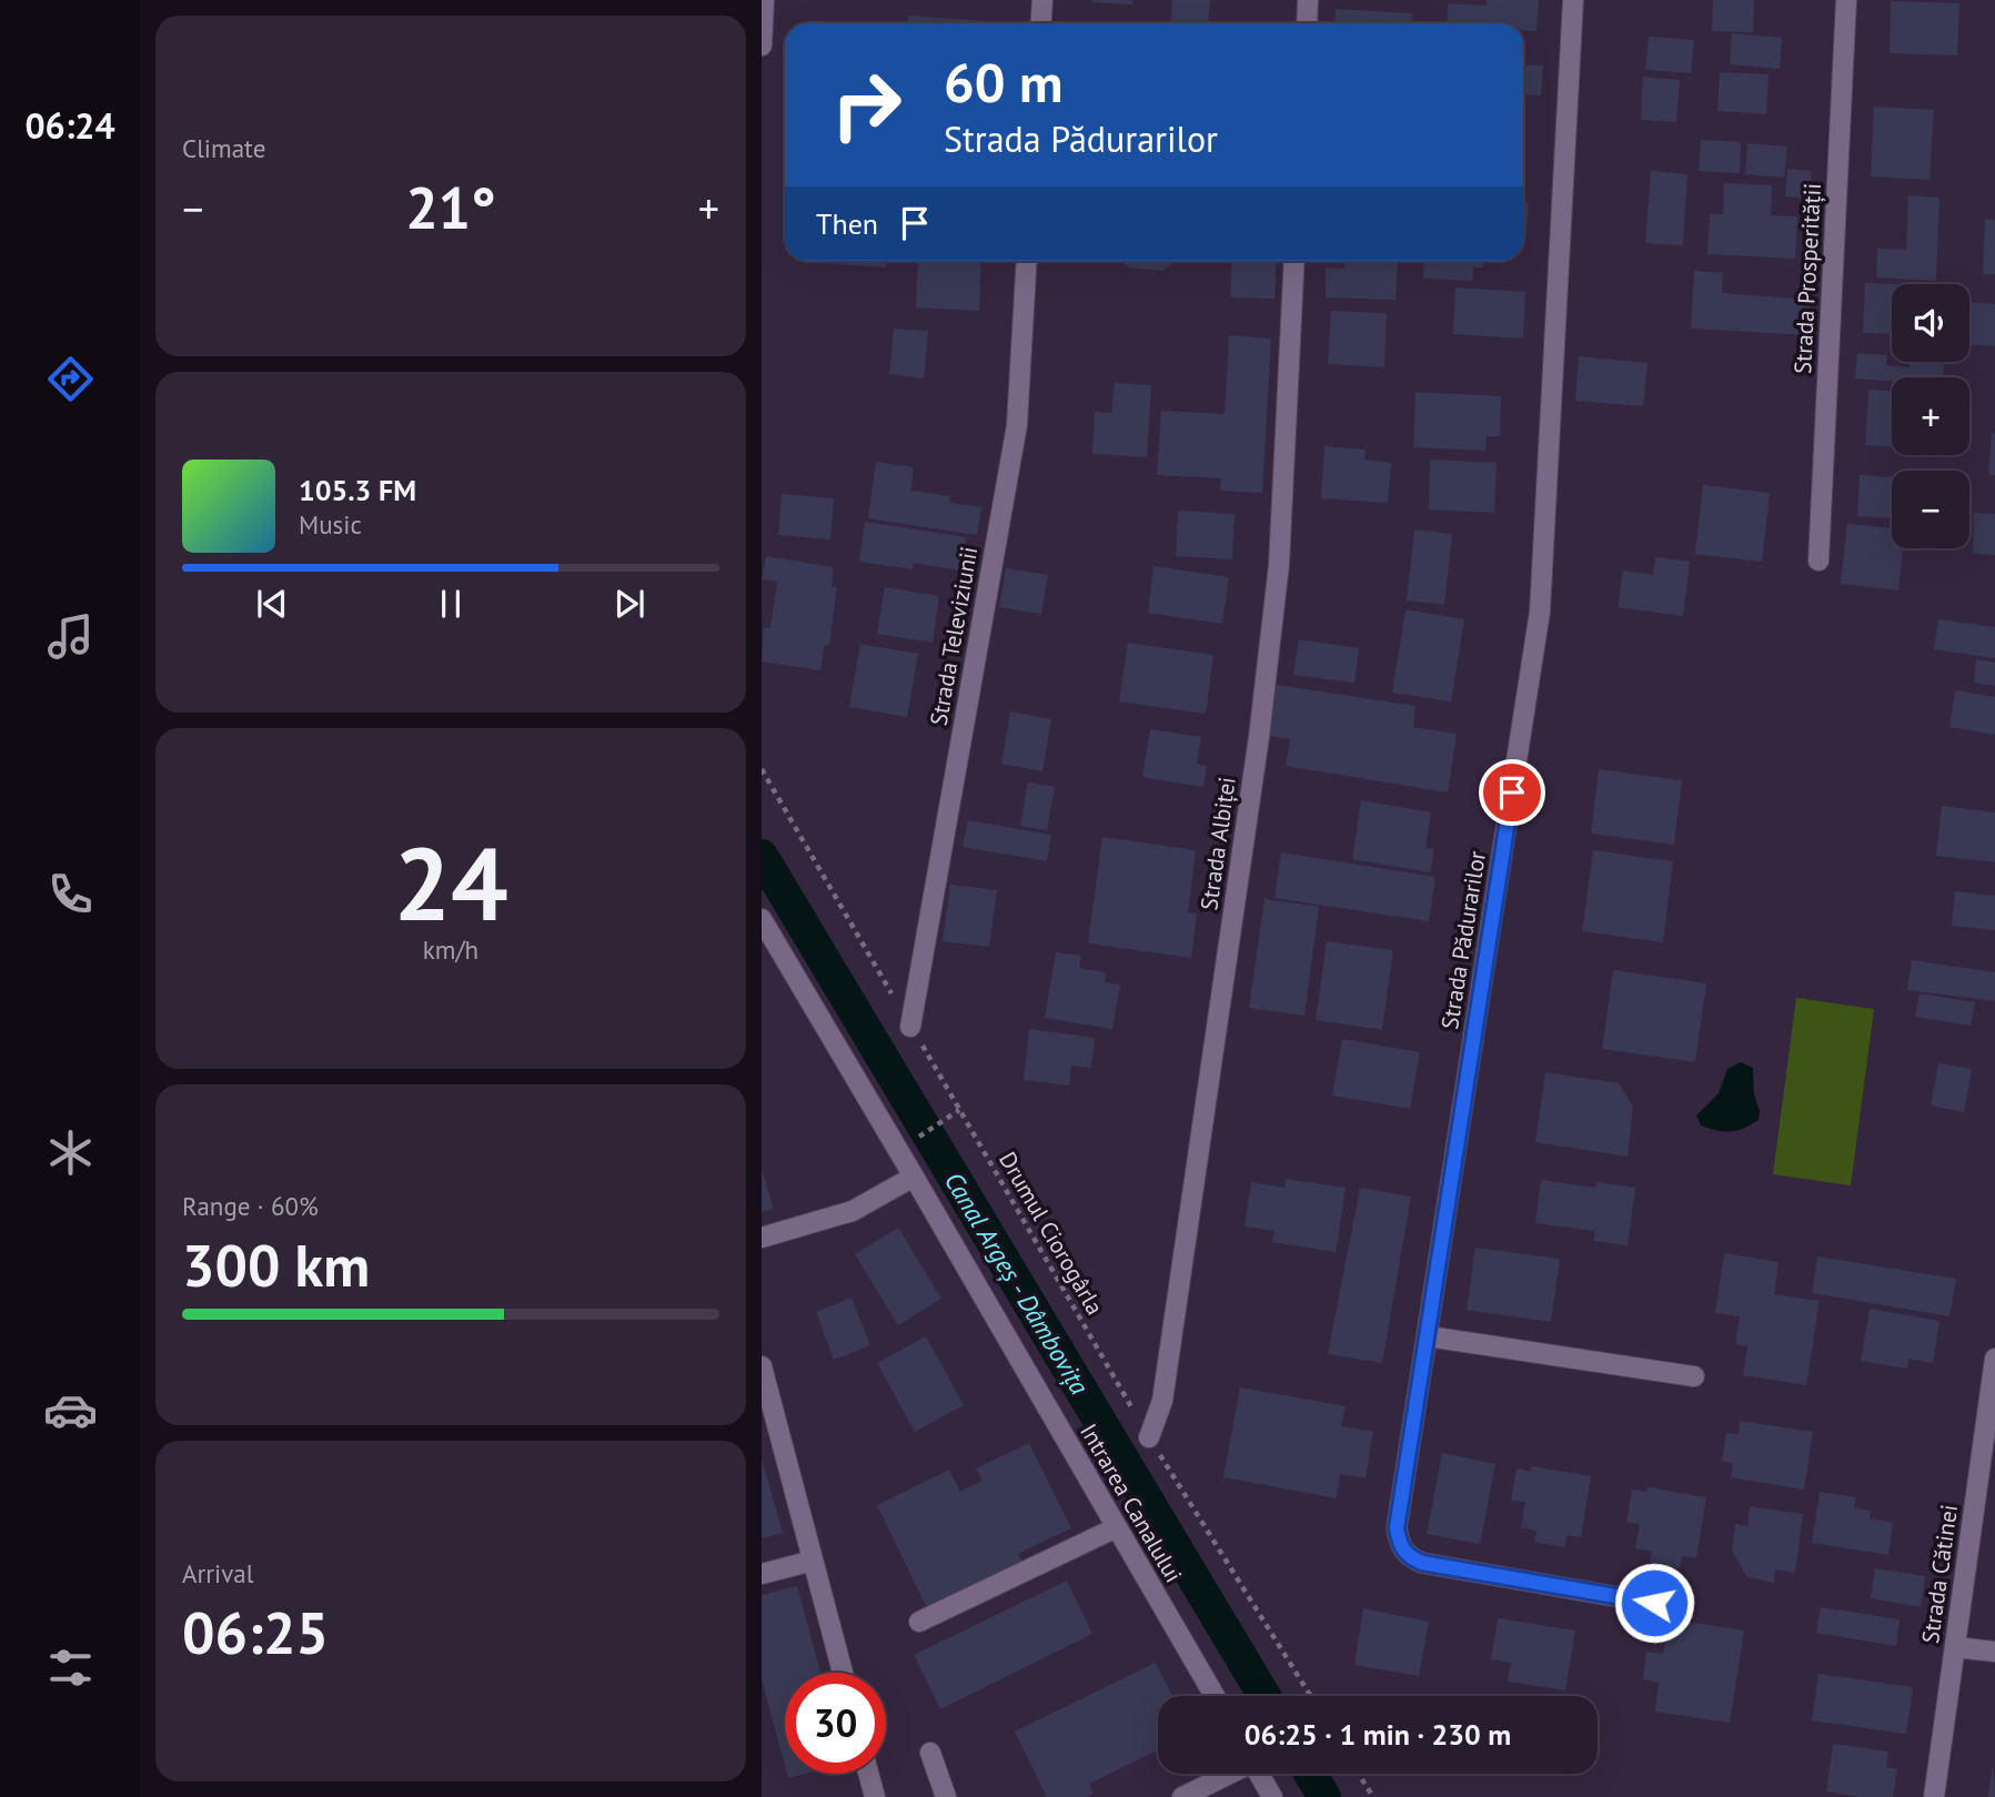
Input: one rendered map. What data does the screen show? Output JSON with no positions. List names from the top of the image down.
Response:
{
  "streets": {
    "street": [
      "Strada Prosperității",
      "Strada Televiziunii",
      "Strada Albiței",
      "Strada Pădurarilor",
      "Intrarea Canalului",
      "Strada Cătinei"
    ],
    "path": ["Drumul Ciorogârla"]
  },
  "crossings": [
    ["Strada Televiziunii", "Drumul Ciorogârla"],
    ["Strada Albiței", "Drumul Ciorogârla"]
  ],
  "water": ["Canal Argeș - Dâmbovița"],
  "page": {
    "tabs": "06:24",
    "tile": [
      "Climate",
      ["24", "km/h"],
      ["Range · 60%", "300 km"],
      ["Arrival", "06:25"]
    ],
    "turn": ["60 m", "Strada Pădurarilor"],
    "heat": ["−", "21°", "+"],
    "then": "Then",
    "map_buttons": ["+", "−"],
    "song": ["105.3 FM", "Music"],
    "limit": "30",
    "trip": "06:25 · 1 min · 230 m"
  }
}
